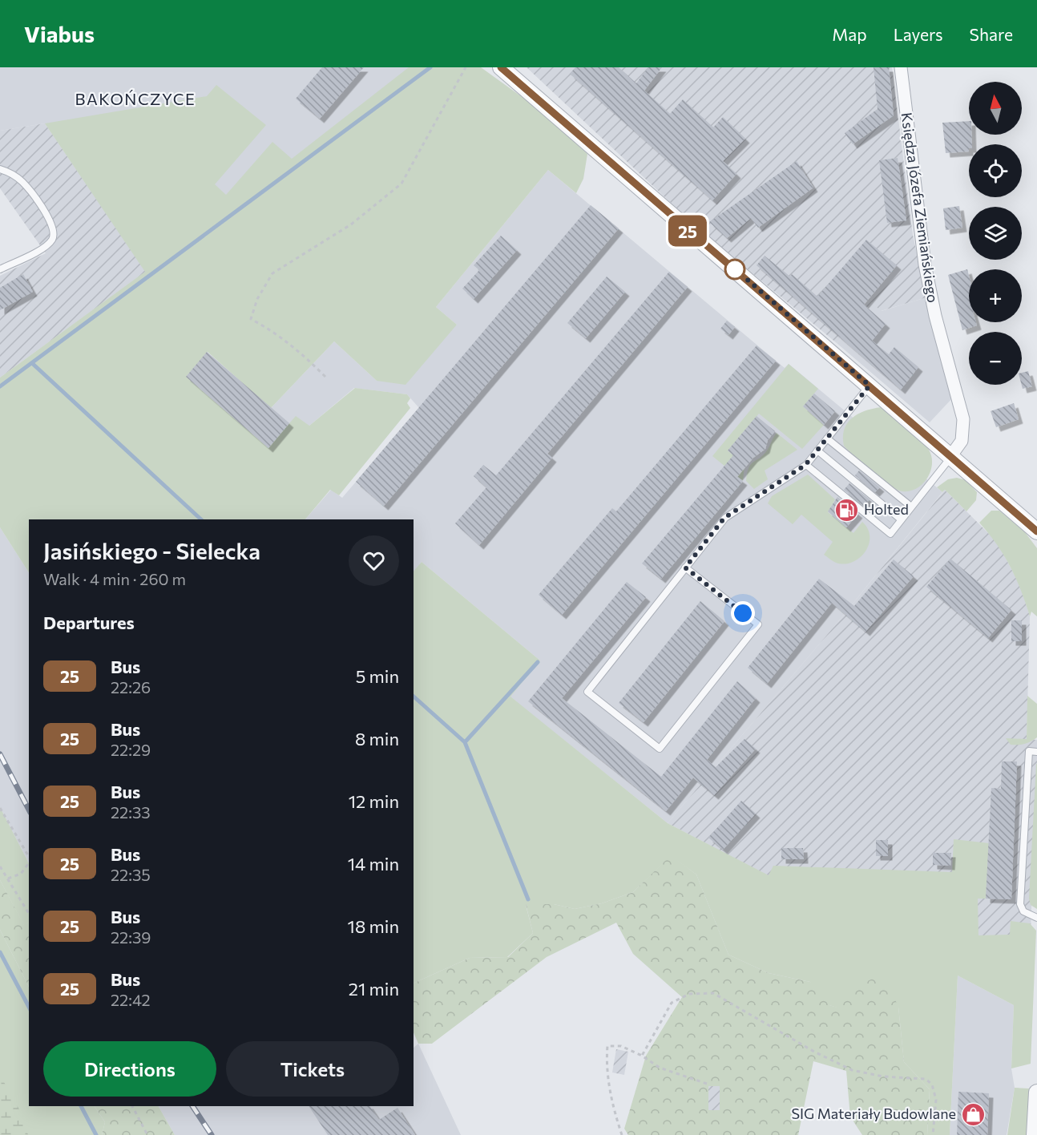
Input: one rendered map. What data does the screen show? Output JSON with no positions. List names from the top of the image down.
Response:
{
  "streets": {
    "street": ["Księdza Józefa Ziemiańskiego"]
  },
  "districts": ["BAKOŃCZYCE"],
  "places": {
    "fuel station": ["Holted"],
    "shop": ["SIG Materiały Budowlane"]
  },
  "lines": ["bus line 25"],
  "north": "top",
  "page": {
    "header": "Viabus",
    "nav": ["Map", "Layers", "Share"],
    "on_map": "25",
    "map_buttons": ["+", "−"],
    "heading": [
      ["Jasińskiego - Sielecka", "Walk · 4 min · 260 m"],
      "Departures"
    ],
    "list": [
      {
        "mark": "25",
        "name": "Bus",
        "note": "22:26",
        "value": "5 min"
      },
      {
        "mark": "25",
        "name": "Bus",
        "note": "22:29",
        "value": "8 min"
      },
      {
        "mark": "25",
        "name": "Bus",
        "note": "22:33",
        "value": "12 min"
      },
      {
        "mark": "25",
        "name": "Bus",
        "note": "22:35",
        "value": "14 min"
      },
      {
        "mark": "25",
        "name": "Bus",
        "note": "22:39",
        "value": "18 min"
      },
      {
        "mark": "25",
        "name": "Bus",
        "note": "22:42",
        "value": "21 min"
      }
    ],
    "buttons": ["Directions", "Tickets"]
  }
}
